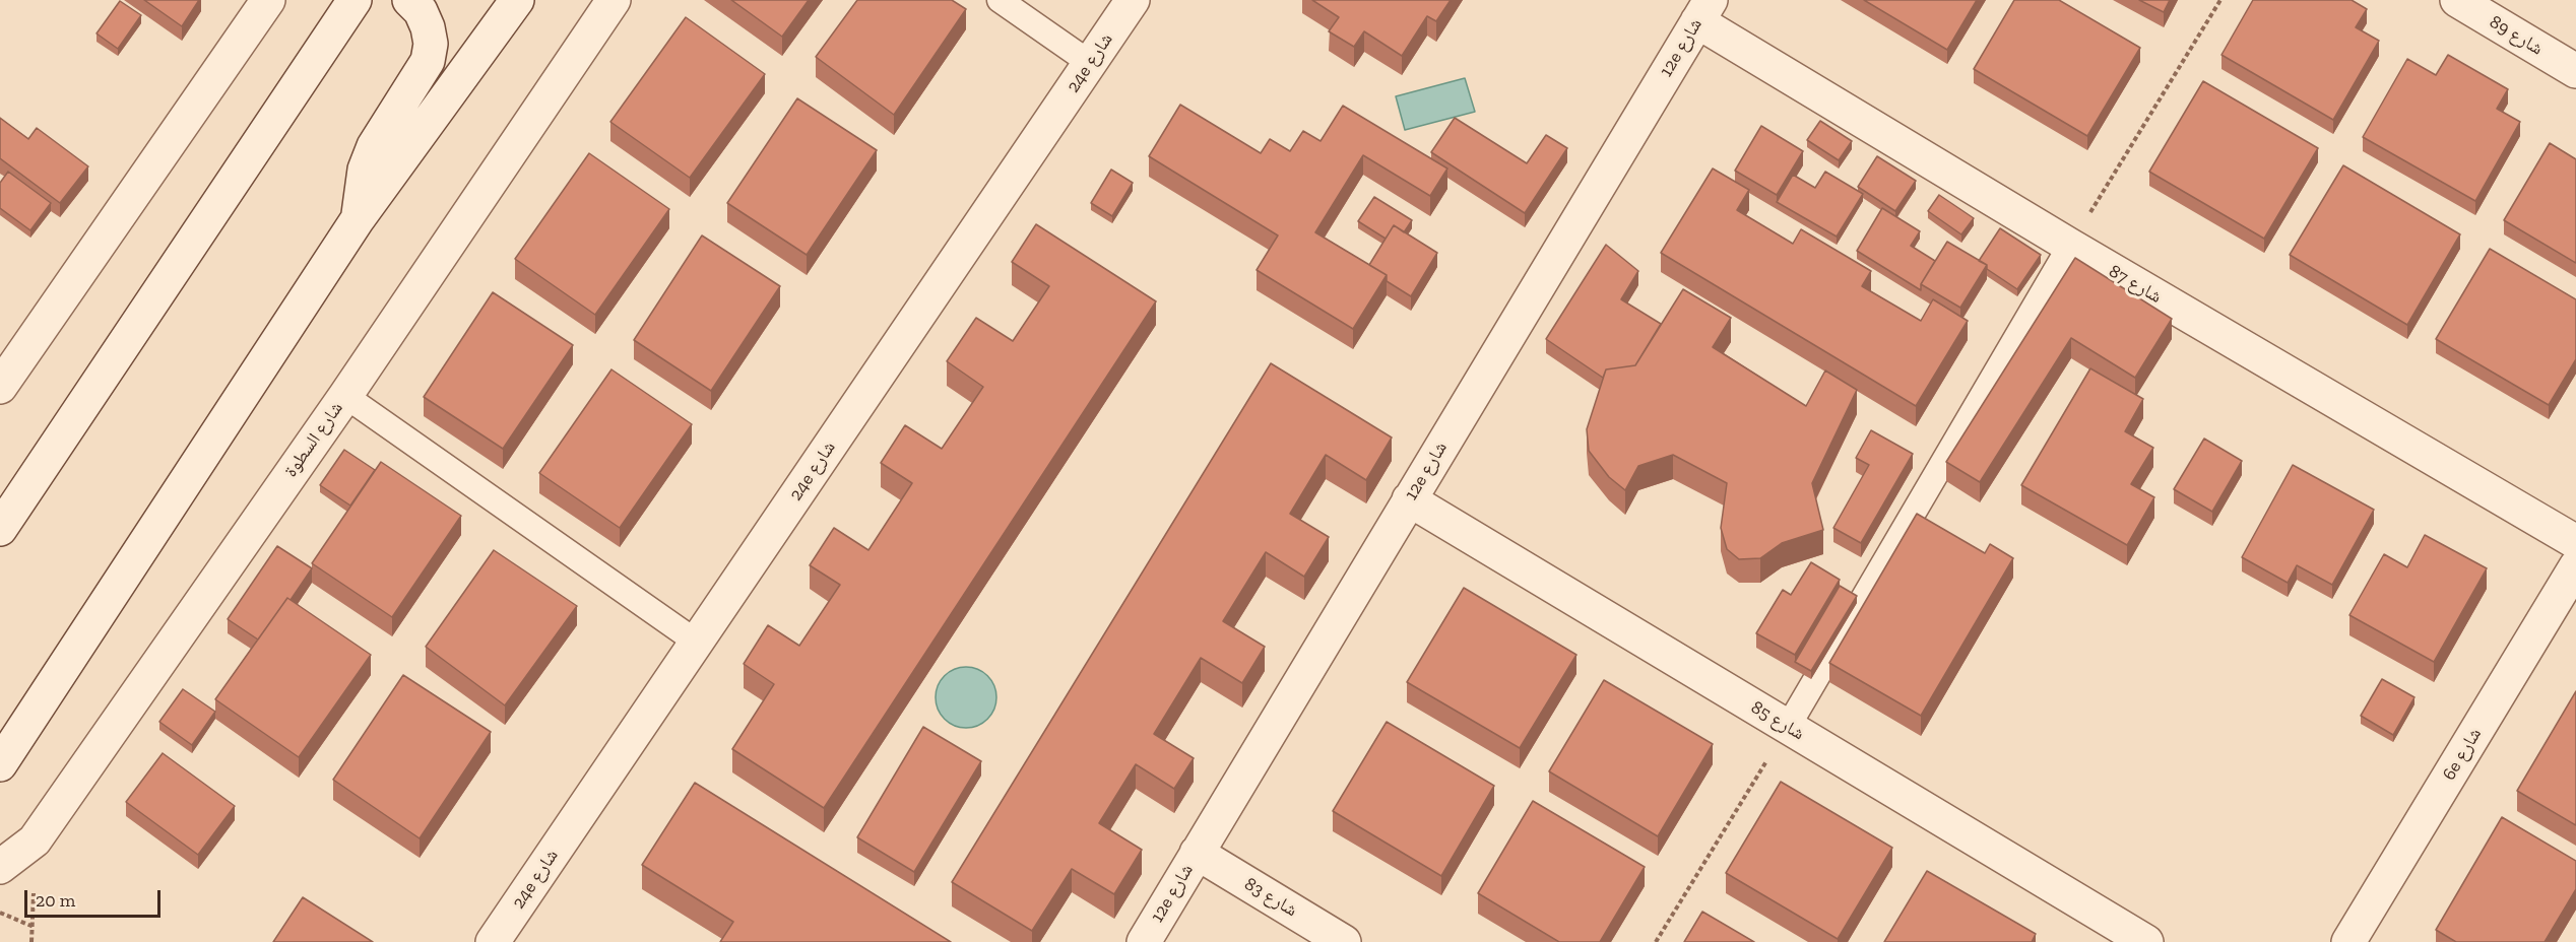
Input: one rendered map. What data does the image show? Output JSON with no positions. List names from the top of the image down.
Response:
{
  "streets": {
    "street": [
      "شارع 89",
      "12e شارع",
      "24e شارع",
      "شارع 87",
      "شارع السطوة",
      "شارع 85",
      "6e شارع",
      "شارع 83"
    ]
  },
  "crossings": [
    ["12e شارع", "شارع 87"],
    ["12e شارع", "شارع 85"],
    ["12e شارع", "شارع 83"]
  ],
  "scale_bar": "20 m"
}
